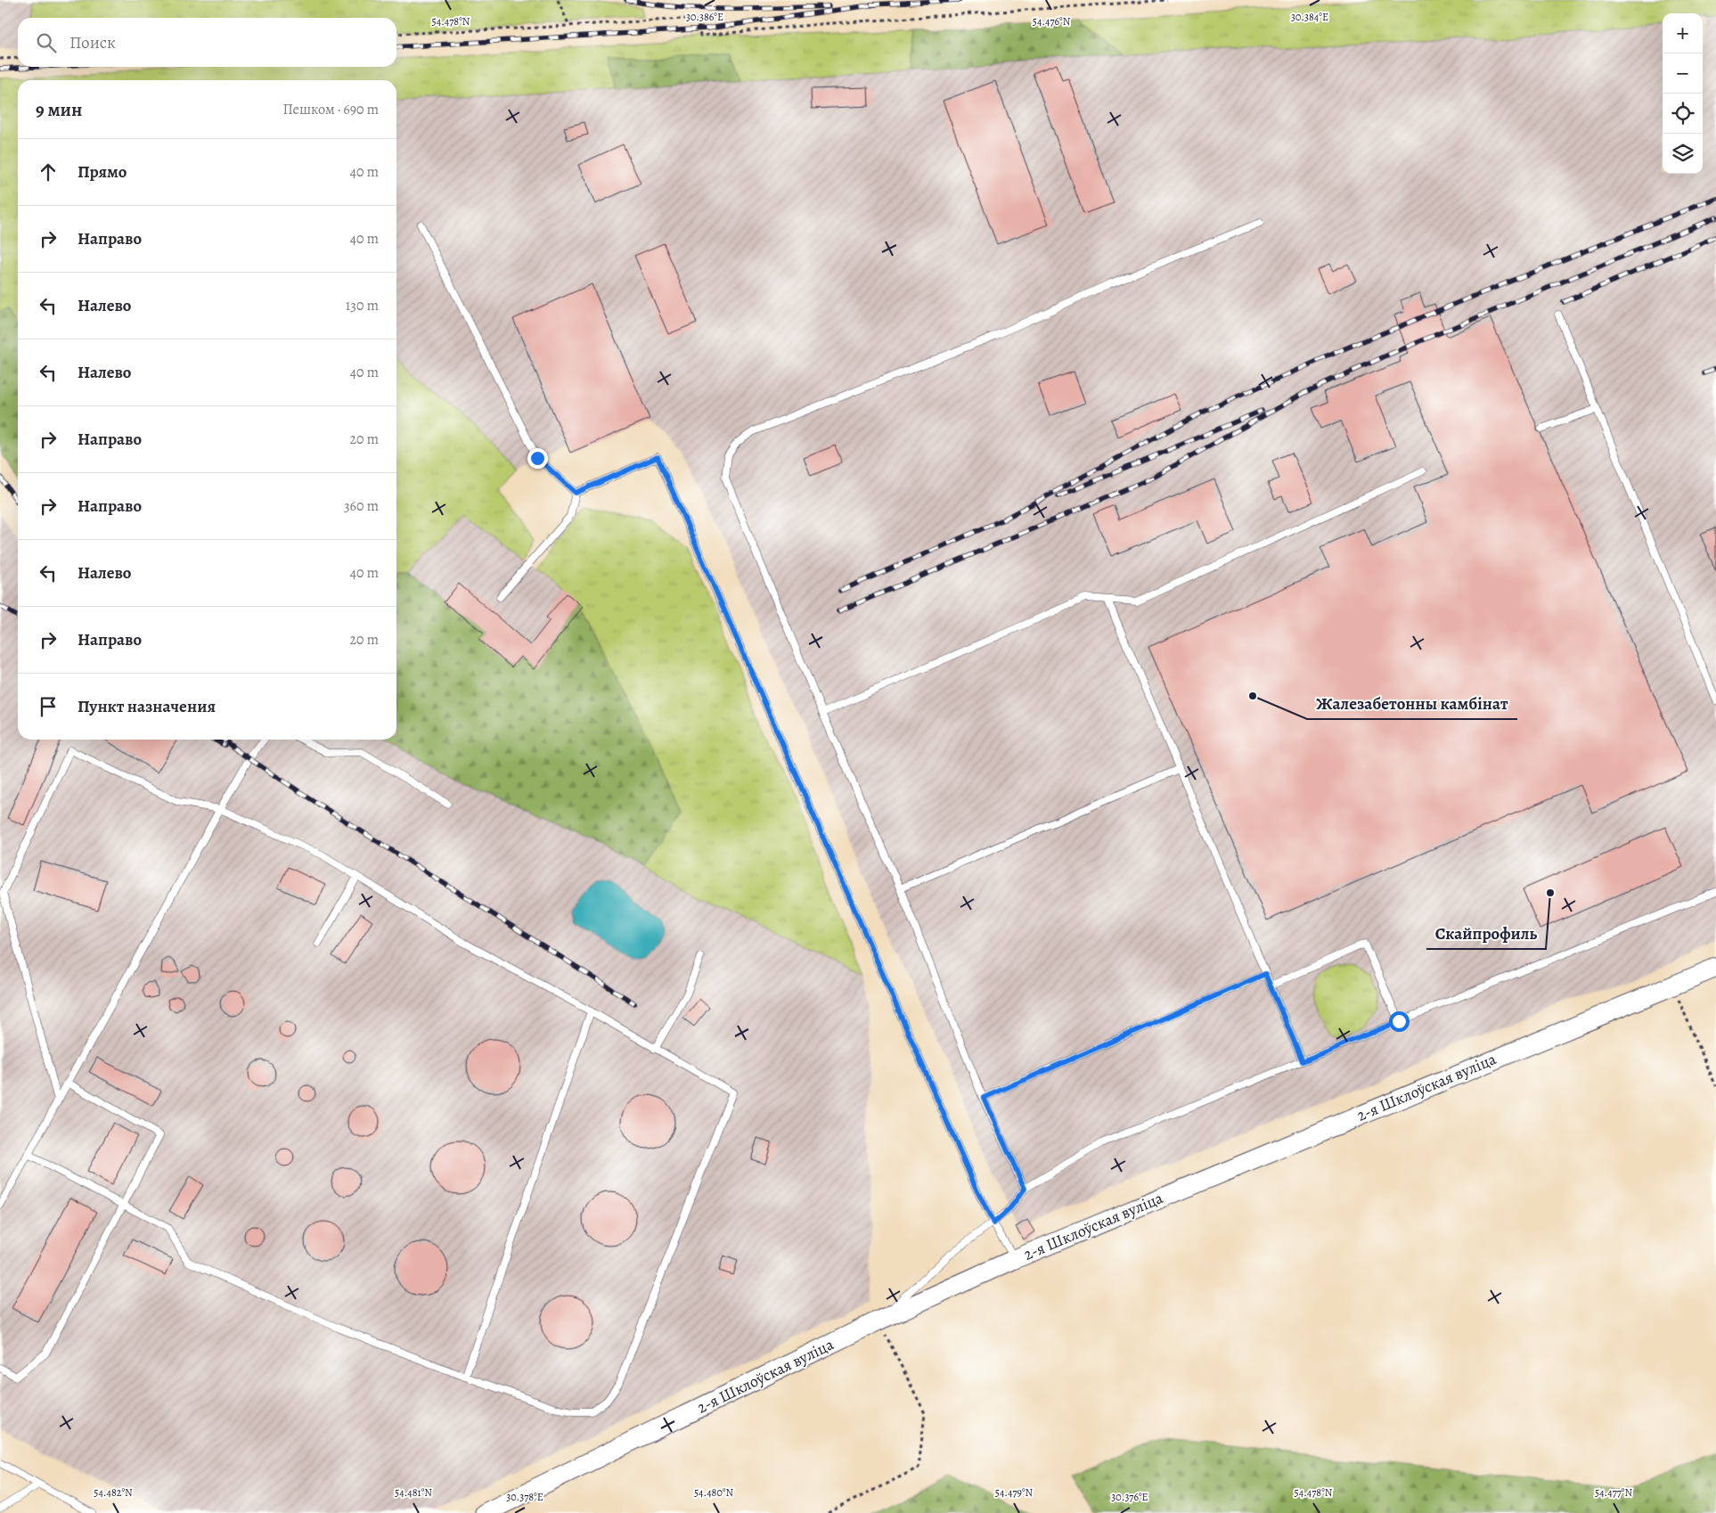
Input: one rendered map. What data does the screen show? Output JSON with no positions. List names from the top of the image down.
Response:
{
  "streets": {
    "street": ["2-я Шклоўская вуліца"]
  },
  "places": ["Жалезабетонны камбінат", "Скайпрофиль"],
  "page": {
    "map_buttons": ["+", "−"],
    "search": "Поиск",
    "heading": ["9 мин", "Пешком · 690 m"],
    "list": [
      ["Прямо", "40 m"],
      ["Направо", "40 m"],
      ["Налево", "130 m"],
      ["Налево", "40 m"],
      ["Направо", "20 m"],
      ["Направо", "360 m"],
      ["Налево", "40 m"],
      ["Направо", "20 m"],
      "Пункт назначения"
    ]
  },
  "coordinates": [
    "30.384°E",
    "30.386°E",
    "54.478°N",
    "54.476°N",
    "54.482°N",
    "54.481°N",
    "54.480°N",
    "54.479°N",
    "54.477°N",
    "30.378°E",
    "30.376°E"
  ]
}
